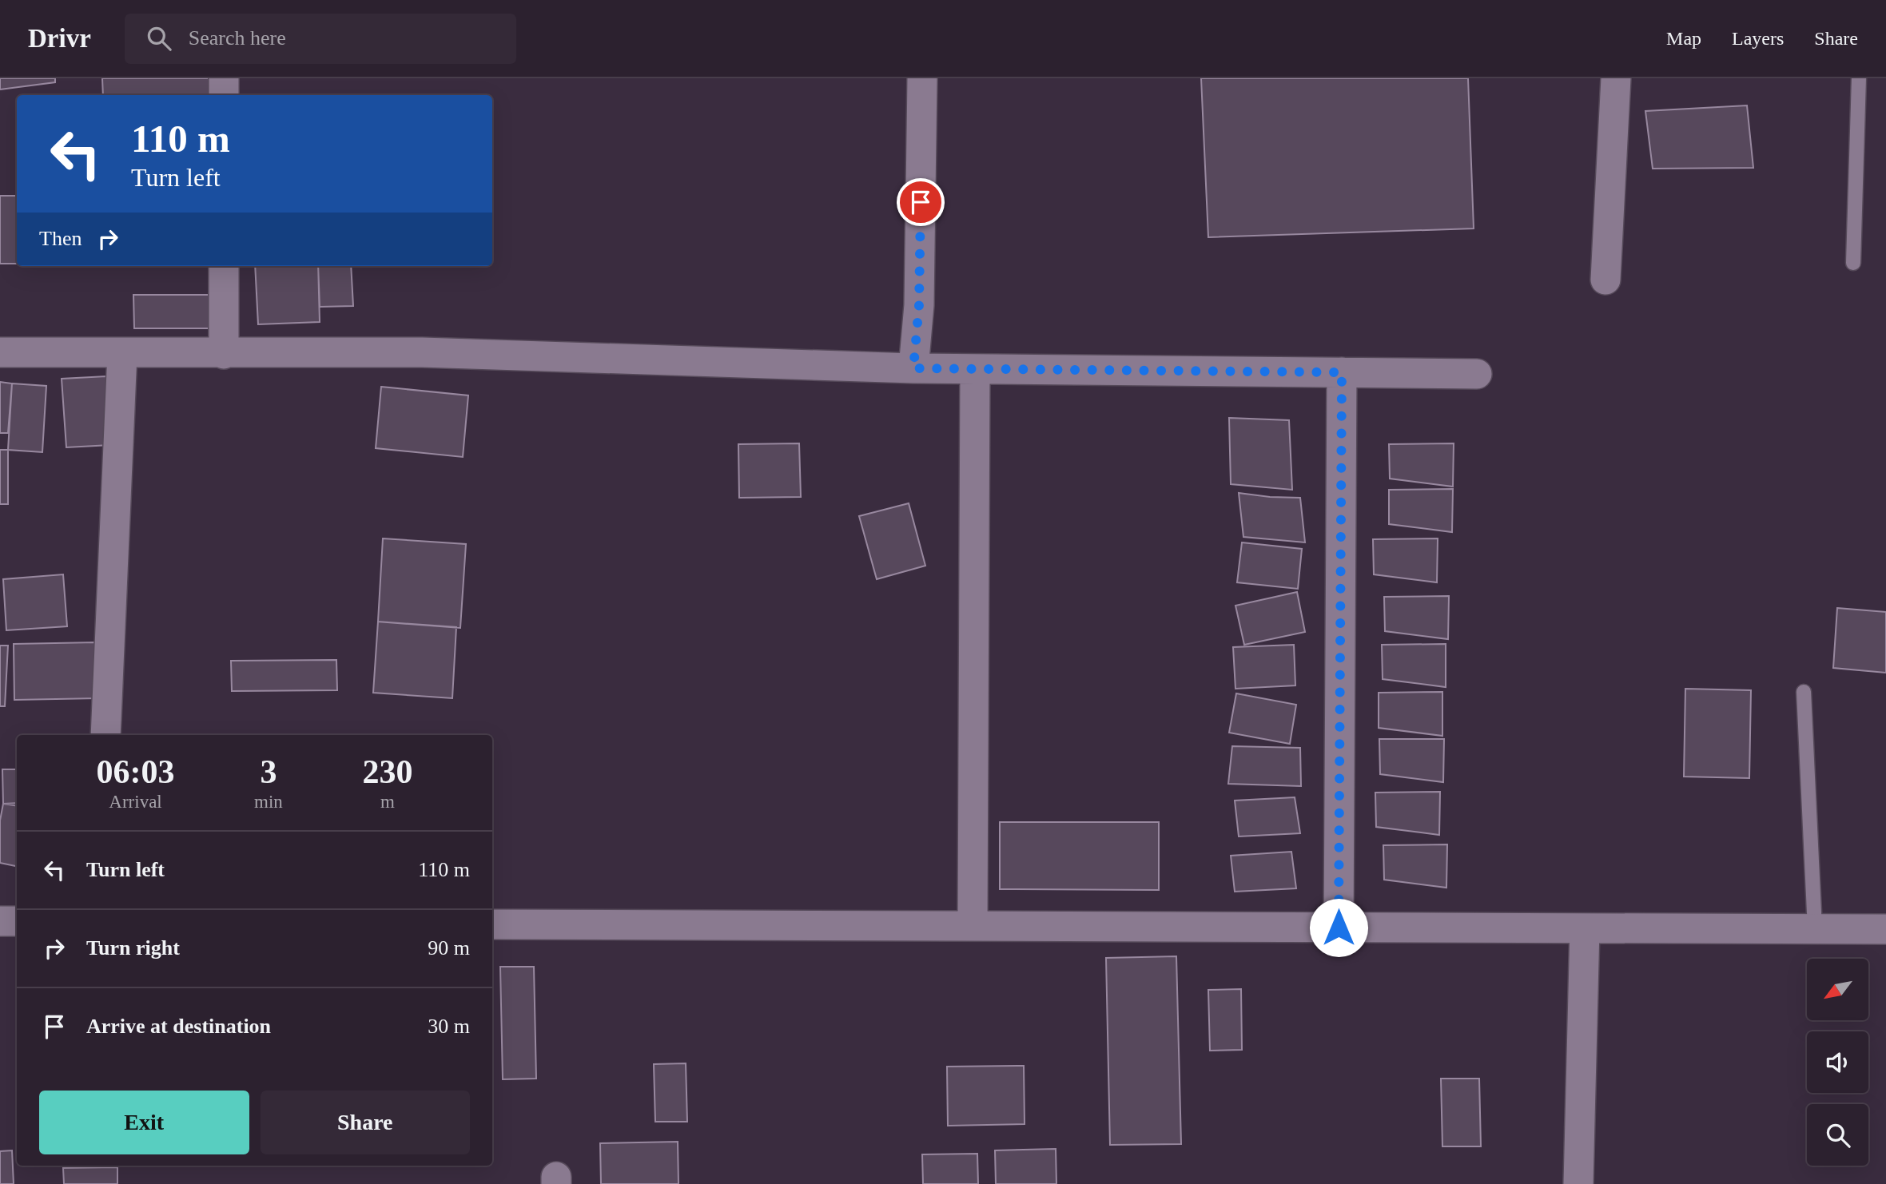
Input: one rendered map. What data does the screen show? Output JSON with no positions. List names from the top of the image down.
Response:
{
  "north": "bottom left",
  "page": {
    "header": "Drivr",
    "search": "Search here",
    "nav": ["Map", "Layers", "Share"],
    "turn": ["110 m", "Turn left"],
    "then": "Then",
    "eta": [
      "06:03",
      "Arrival",
      "3",
      "min",
      "230",
      "m"
    ],
    "list": [
      {
        "name": "Turn left",
        "value": "110 m"
      },
      {
        "name": "Turn right",
        "value": "90 m"
      },
      {
        "name": "Arrive at destination",
        "value": "30 m"
      }
    ],
    "buttons": ["Exit", "Share"]
  }
}
